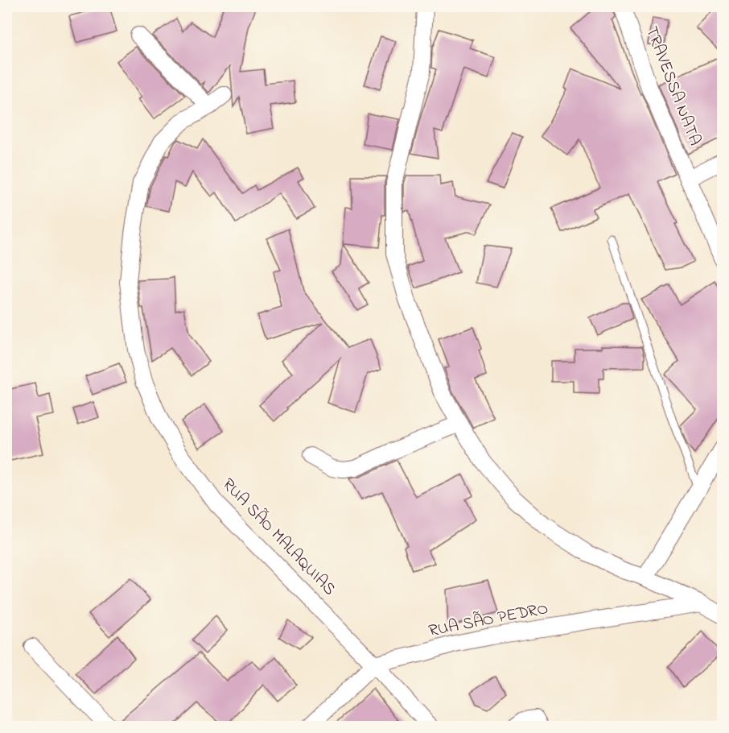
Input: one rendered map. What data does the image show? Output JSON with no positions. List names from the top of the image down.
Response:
{
  "streets": {
    "street": ["TRAVESSA NATA", "RUA SÃO MALAQUIAS", "RUA SÃO PEDRO"]
  },
  "crossings": [
    ["RUA SÃO MALAQUIAS", "RUA SÃO PEDRO"]
  ]
}
